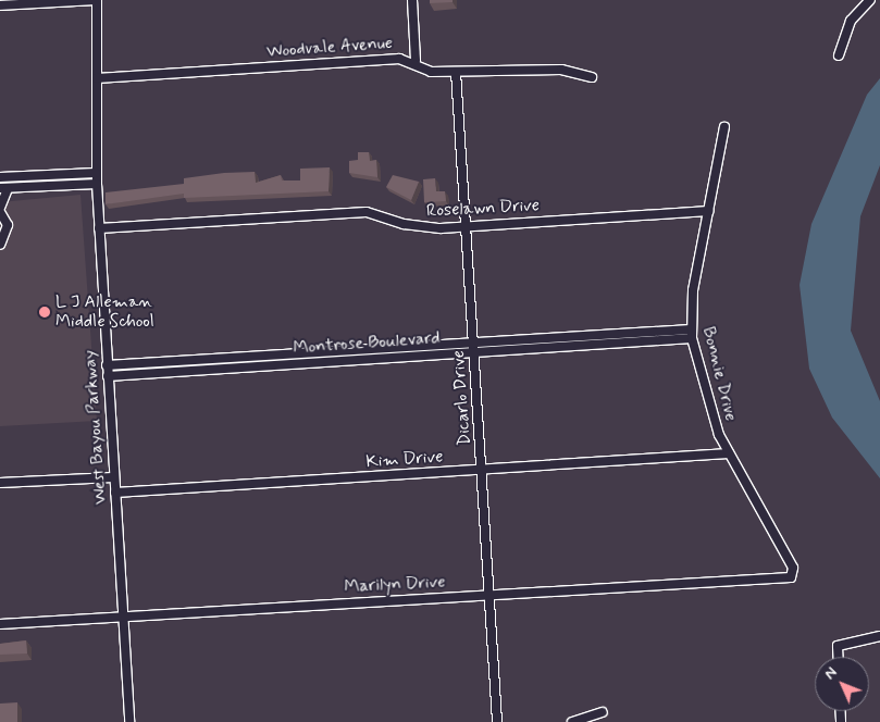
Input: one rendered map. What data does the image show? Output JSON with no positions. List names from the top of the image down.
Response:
{
  "streets": {
    "street": [
      "Woodvale Avenue",
      "Roselawn Drive",
      "Montrose Boulevard",
      "Bonnie Drive",
      "Dicarlo Drive",
      "West Bayou Parkway",
      "Kim Drive",
      "Marilyn Drive"
    ]
  },
  "crossings": [
    ["Woodvale Avenue", "Dicarlo Drive"],
    ["Woodvale Avenue", "West Bayou Parkway"],
    ["Roselawn Drive", "Bonnie Drive"],
    ["Roselawn Drive", "Dicarlo Drive"],
    ["Roselawn Drive", "West Bayou Parkway"],
    ["Montrose Boulevard", "Bonnie Drive"],
    ["Montrose Boulevard", "Dicarlo Drive"],
    ["Montrose Boulevard", "West Bayou Parkway"],
    ["Bonnie Drive", "Kim Drive"],
    ["Bonnie Drive", "Marilyn Drive"],
    ["Dicarlo Drive", "Kim Drive"],
    ["Dicarlo Drive", "Marilyn Drive"],
    ["West Bayou Parkway", "Kim Drive"],
    ["West Bayou Parkway", "Marilyn Drive"]
  ],
  "places": ["L J Alleman Middle School"],
  "north": "top left"
}
